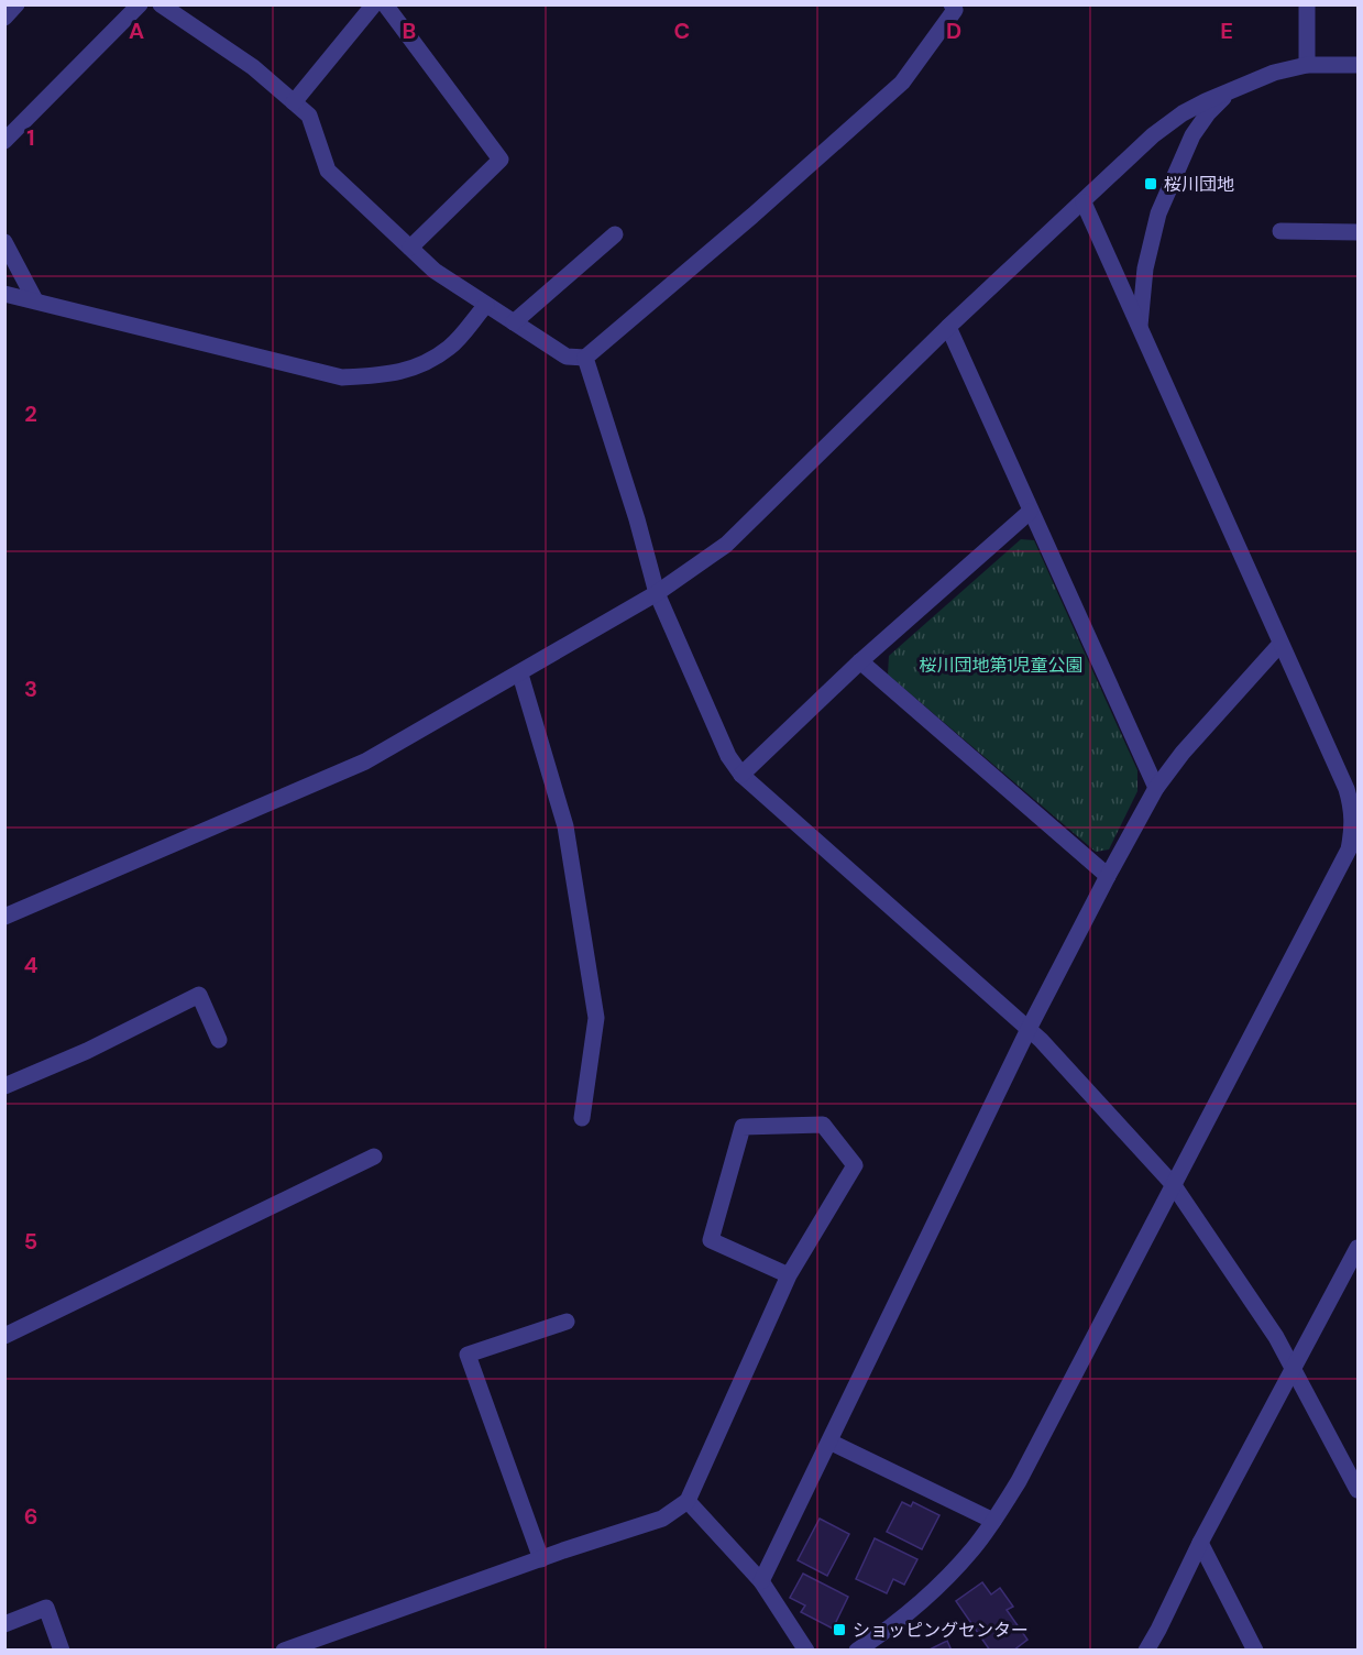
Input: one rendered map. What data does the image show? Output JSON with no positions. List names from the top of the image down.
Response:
{
  "parks": ["桜川団地第1児童公園"],
  "places": {
    "transit": ["桜川団地", "ショッピングセンター"]
  },
  "grid": {
    "columns": [
      "A",
      "B",
      "C",
      "D",
      "E"
    ],
    "rows": [
      "1",
      "2",
      "3",
      "4",
      "5",
      "6"
    ]
  }
}
